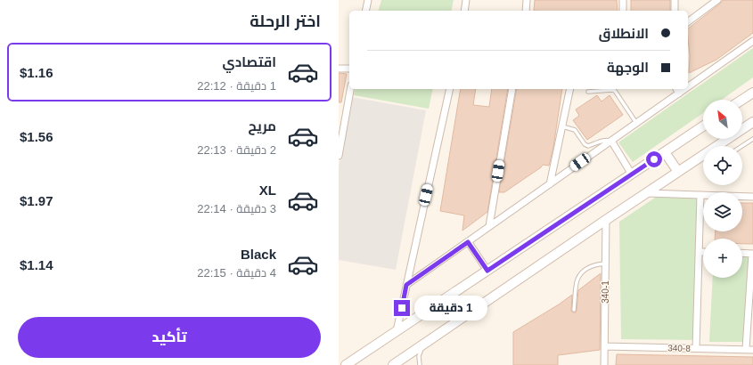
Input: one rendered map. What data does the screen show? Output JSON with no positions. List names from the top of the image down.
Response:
{
  "streets": {
    "street": ["340-1", "340-8"]
  },
  "crossings": [
    ["340-1", "340-8"]
  ],
  "north": "top left",
  "page": {
    "heading": "اختر الرحلة",
    "banner": ["الانطلاق", "الوجهة"],
    "list": [
      {
        "name": "اقتصادي",
        "note": "1 دقيقة · 22:12",
        "value": "$1.16"
      },
      {
        "name": "مريح",
        "note": "2 دقيقة · 22:13",
        "value": "$1.56"
      },
      {
        "name": "XL",
        "note": "3 دقيقة · 22:14",
        "value": "$1.97"
      },
      {
        "name": "Black",
        "note": "4 دقيقة · 22:15",
        "value": "$1.14"
      }
    ],
    "map_buttons": "+",
    "bubble": "1 دقيقة",
    "buttons": "تأكيد"
  }
}
